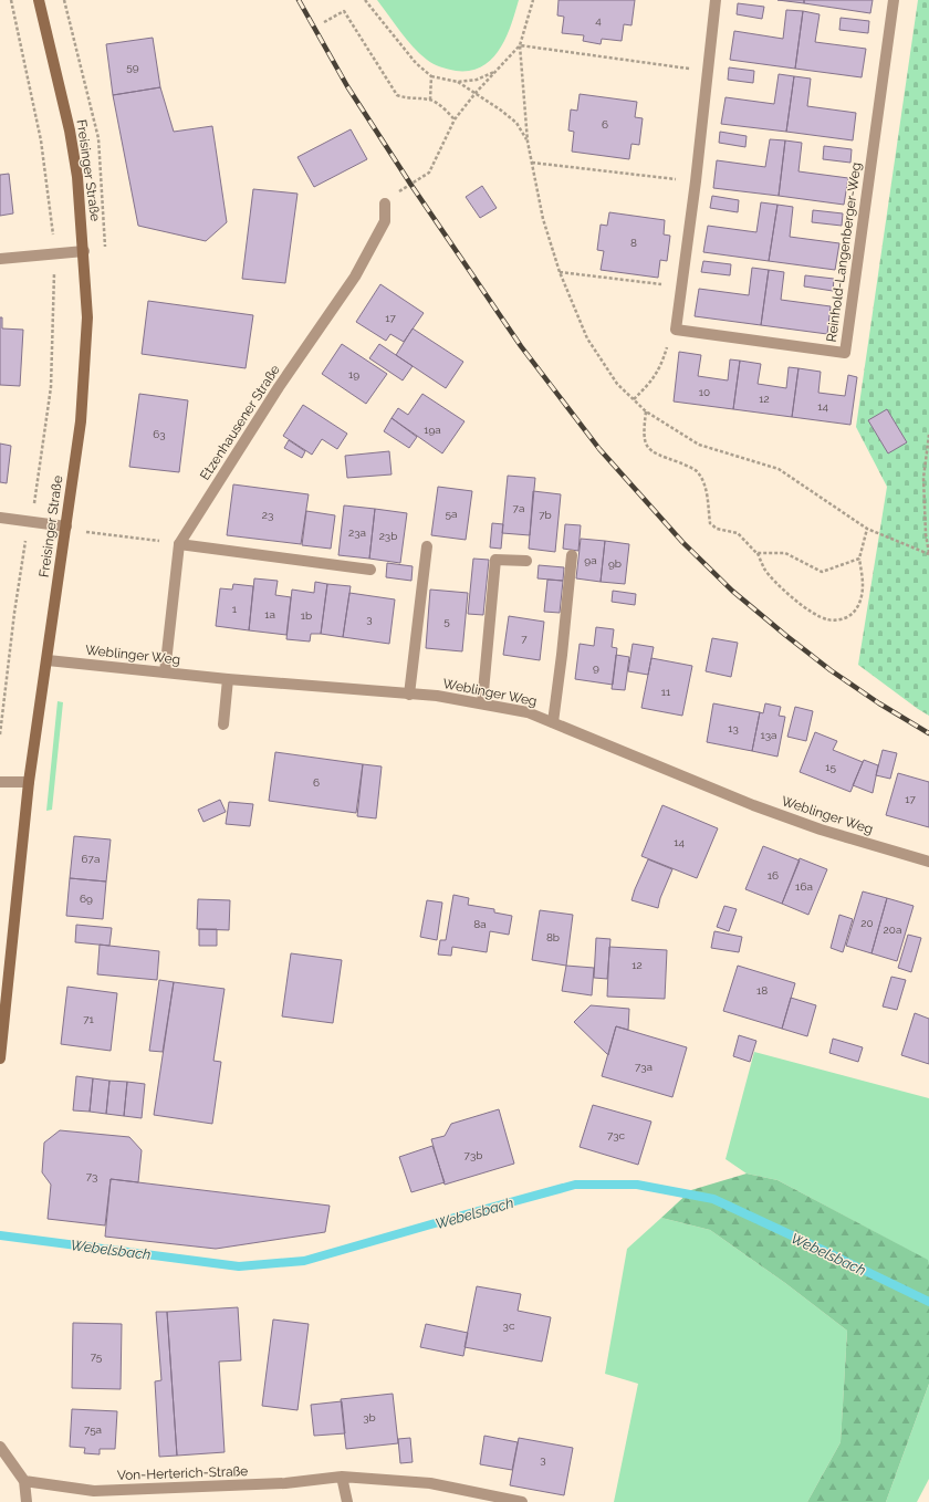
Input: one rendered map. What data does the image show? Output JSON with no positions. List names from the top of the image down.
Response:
{
  "streets": {
    "main road": ["Freisinger Straße"],
    "street": [
      "Reinhold-Langenberger-Weg",
      "Etzenhausener Straße",
      "Weblinger Weg",
      "Von-Herterich-Straße"
    ]
  },
  "crossings": [
    ["Freisinger Straße", "Weblinger Weg"],
    ["Etzenhausener Straße", "Weblinger Weg"]
  ],
  "water": ["Webelsbach"],
  "house_numbers": [
    "4",
    "59",
    "6",
    "8",
    "17",
    "19",
    "10",
    "12",
    "14",
    "19a",
    "63",
    "7a",
    "5a",
    "23",
    "7b",
    "23a",
    "23b",
    "9a",
    "9b",
    "1",
    "1a",
    "1b",
    "3",
    "5",
    "7",
    "9",
    "11",
    "13",
    "13a",
    "15",
    "6",
    "17",
    "14",
    "67a",
    "16",
    "16a",
    "69",
    "20",
    "8a",
    "20a",
    "8b",
    "12",
    "18",
    "71",
    "73a",
    "73c",
    "73b",
    "73",
    "3c",
    "75",
    "3b",
    "75a",
    "3"
  ]
}
